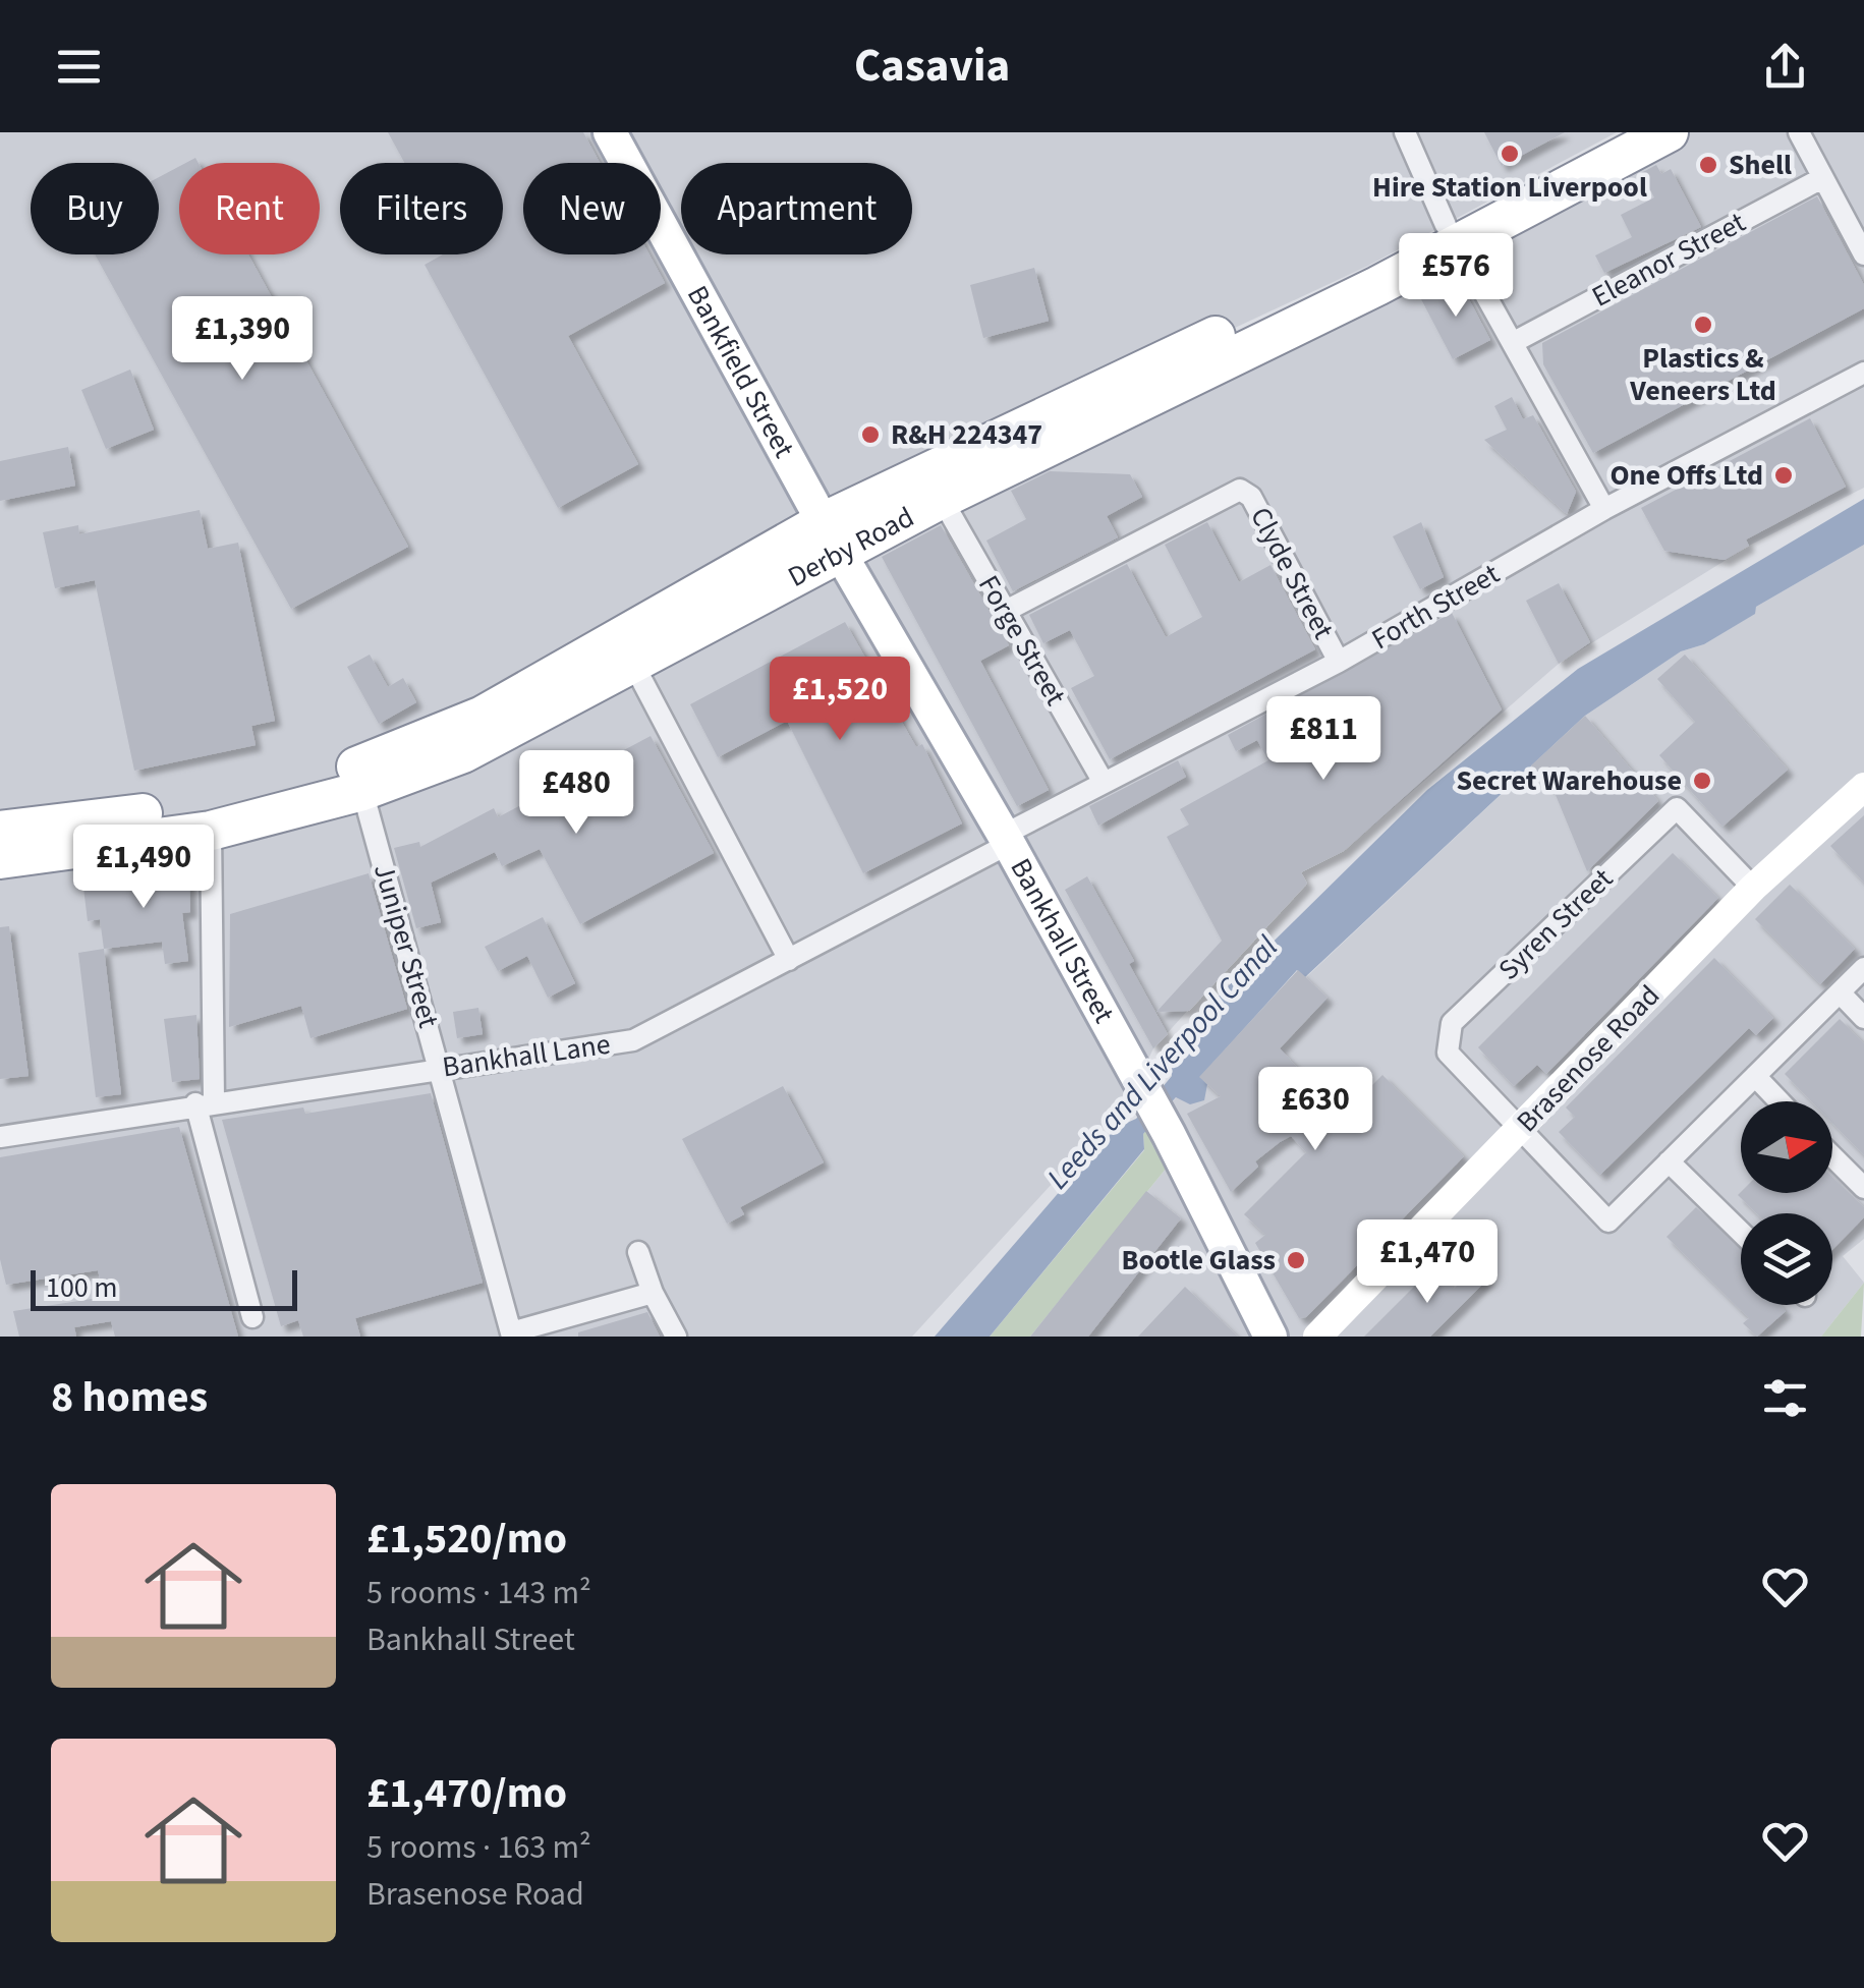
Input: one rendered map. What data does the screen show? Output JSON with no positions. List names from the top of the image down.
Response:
{
  "streets": {
    "highway": ["Derby Road"],
    "main road": ["Bankfield Street", "Bankhall Street", "Brasenose Road"],
    "street": [
      "Eleanor Street",
      "Clyde Street",
      "Forth Street",
      "Forge Street",
      "Syren Street",
      "Juniper Street",
      "Bankhall Lane"
    ]
  },
  "crossings": [
    ["Bankfield Street", "Derby Road"],
    ["Bankfield Street", "Bankhall Street"],
    ["Derby Road", "Forge Street"],
    ["Derby Road", "Bankhall Street"],
    ["Derby Road", "Juniper Street"],
    ["Clyde Street", "Forth Street"],
    ["Clyde Street", "Forge Street"],
    ["Forth Street", "Forge Street"],
    ["Forth Street", "Bankhall Street"],
    ["Forth Street", "Bankhall Lane"],
    ["Syren Street", "Brasenose Road"],
    ["Bankhall Street", "Bankhall Lane"],
    ["Juniper Street", "Bankhall Lane"]
  ],
  "water": ["Leeds and Liverpool Canal"],
  "places": [
    "Hire Station Liverpool",
    "Shell",
    "Plastics & Veneers Ltd",
    "R&H 224347",
    "One Offs Ltd",
    "Secret Warehouse",
    "Bootle Glass"
  ],
  "scale_bar": "100 m",
  "north": "right",
  "page": {
    "header": "Casavia",
    "chip": [
      "Buy",
      "Rent",
      "Filters",
      "New",
      "Apartment"
    ],
    "price": [
      "£576",
      "£1,390",
      "£1,520",
      "£811",
      "£480",
      "£1,490",
      "£630",
      "£1,470"
    ],
    "scale": "100 m",
    "heading": "8 homes",
    "list": [
      {
        "name": "£1,520/mo",
        "note": "5 rooms · 143 m² · Bankhall Street"
      },
      {
        "name": "£1,470/mo",
        "note": "5 rooms · 163 m² · Brasenose Road"
      }
    ]
  }
}
